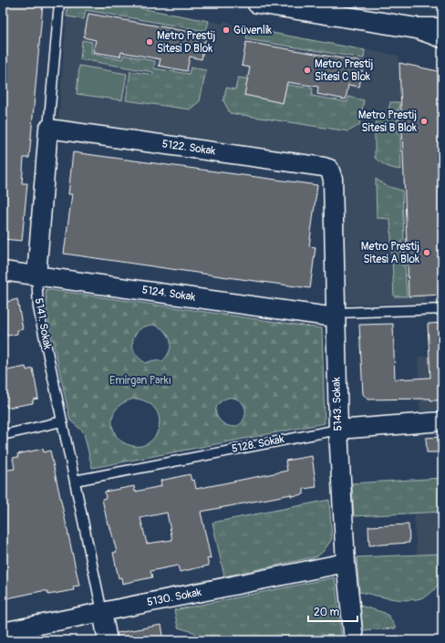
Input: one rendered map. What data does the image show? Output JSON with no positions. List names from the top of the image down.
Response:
{
  "streets": {
    "street": [
      "5122. Sokak",
      "5124. Sokak",
      "5141. Sokak",
      "5143. Sokak",
      "5128. Sokak",
      "5130. Sokak"
    ]
  },
  "crossings": [
    ["5122. Sokak", "5141. Sokak"],
    ["5122. Sokak", "5143. Sokak"],
    ["5124. Sokak", "5141. Sokak"],
    ["5124. Sokak", "5143. Sokak"],
    ["5141. Sokak", "5128. Sokak"],
    ["5141. Sokak", "5130. Sokak"],
    ["5143. Sokak", "5128. Sokak"],
    ["5143. Sokak", "5130. Sokak"]
  ],
  "parks": ["Emirgan Parkı"],
  "places": [
    "Güvenlik",
    "Metro Prestij Sitesi D Blok",
    "Metro Prestij Sitesi C Blok",
    "Metro Prestij Sitesi B Blok",
    "Metro Prestij Sitesi A Blok"
  ],
  "scale_bar": "20 m"
}
